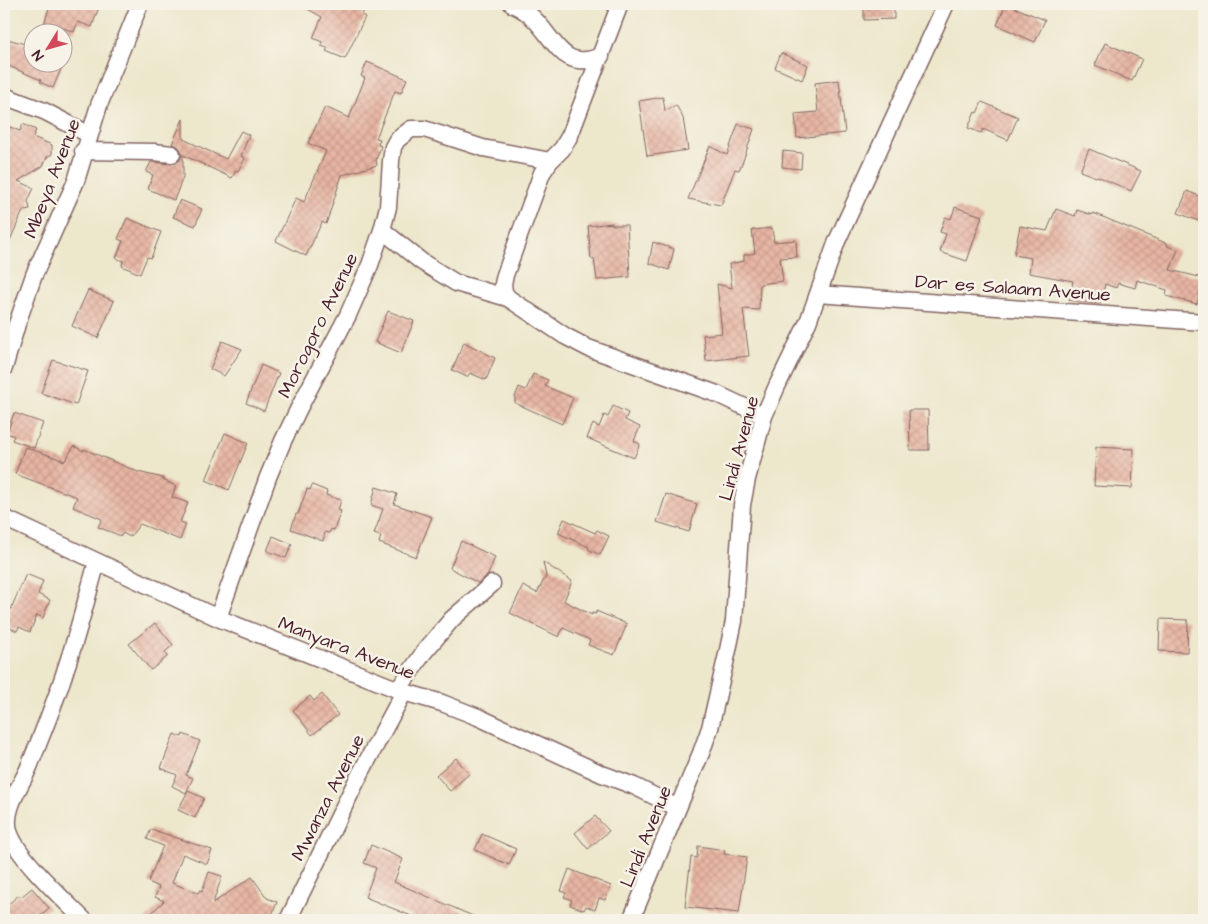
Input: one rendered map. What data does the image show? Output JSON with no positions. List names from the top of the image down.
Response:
{
  "streets": {
    "street": [
      "Mbeya Avenue",
      "Dar es Salaam Avenue",
      "Morogoro Avenue",
      "Lindi Avenue",
      "Manyara Avenue",
      "Mwanza Avenue"
    ]
  },
  "crossings": [
    ["Dar es Salaam Avenue", "Lindi Avenue"],
    ["Morogoro Avenue", "Manyara Avenue"],
    ["Lindi Avenue", "Manyara Avenue"],
    ["Manyara Avenue", "Mwanza Avenue"]
  ],
  "north": "bottom left"
}
